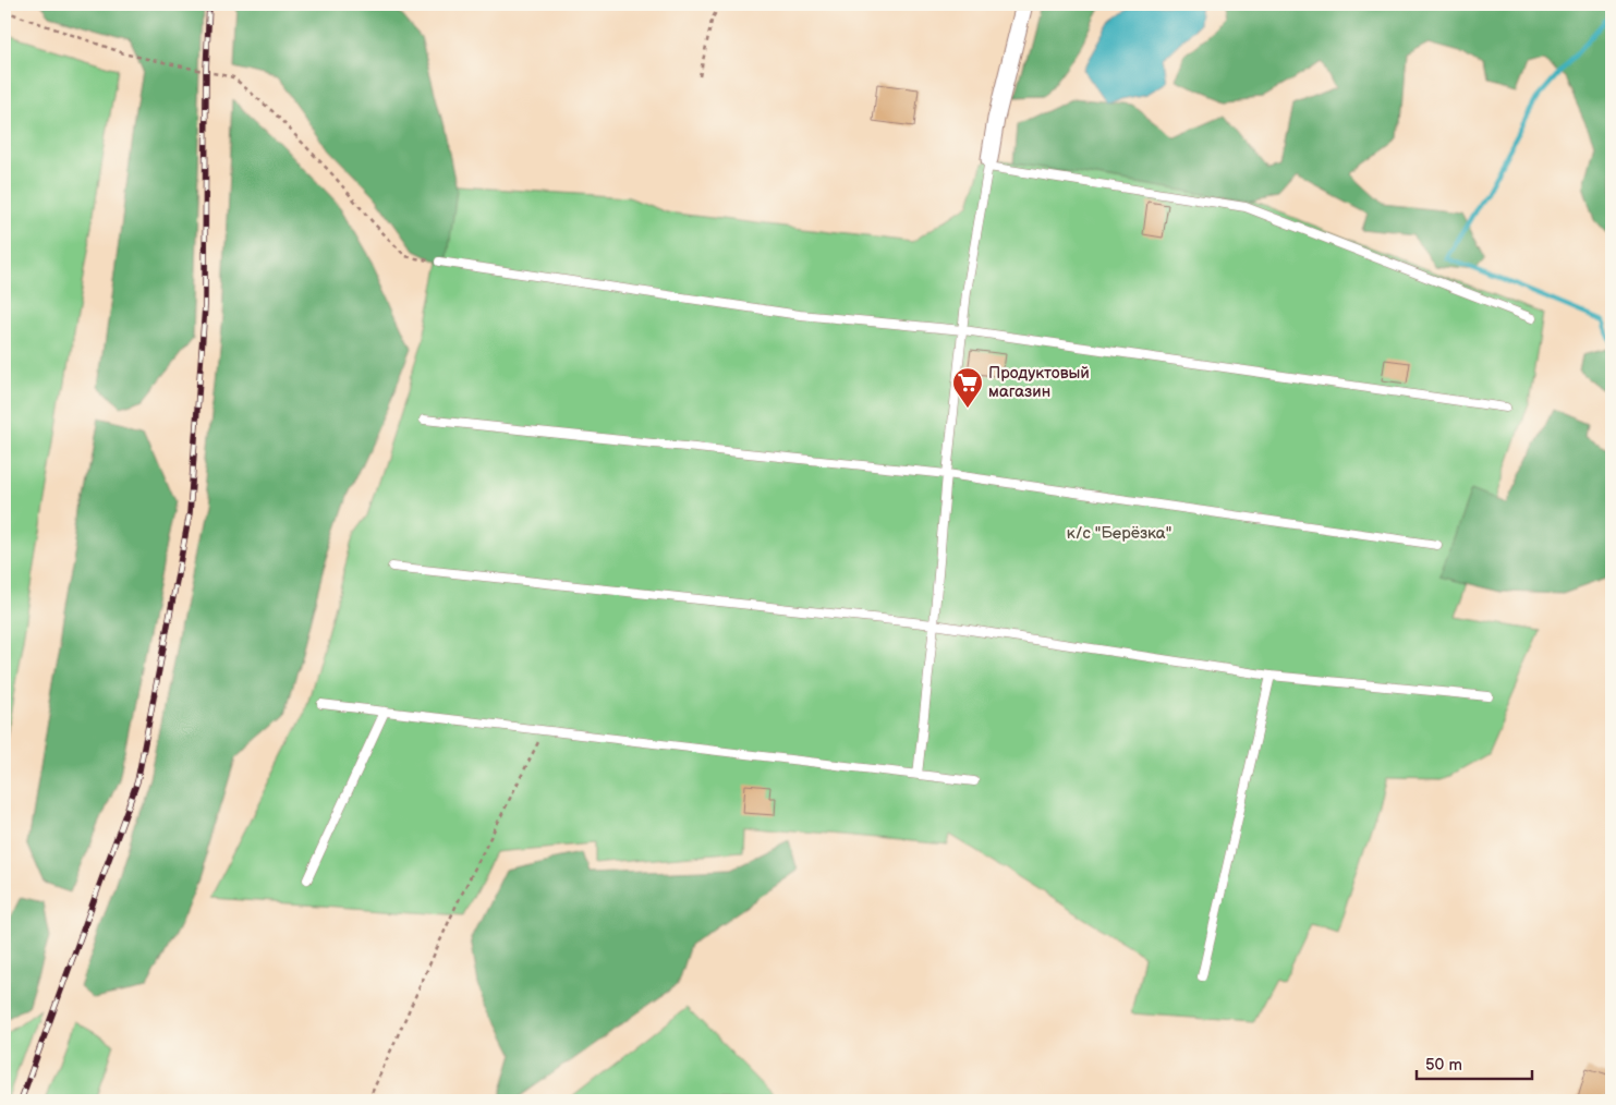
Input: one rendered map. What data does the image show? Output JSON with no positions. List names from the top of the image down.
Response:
{
  "parks": ["к/с \"Берёзка\""],
  "places": {
    "supermarket": ["Продуктовый магазин"]
  },
  "scale_bar": "50 m"
}
